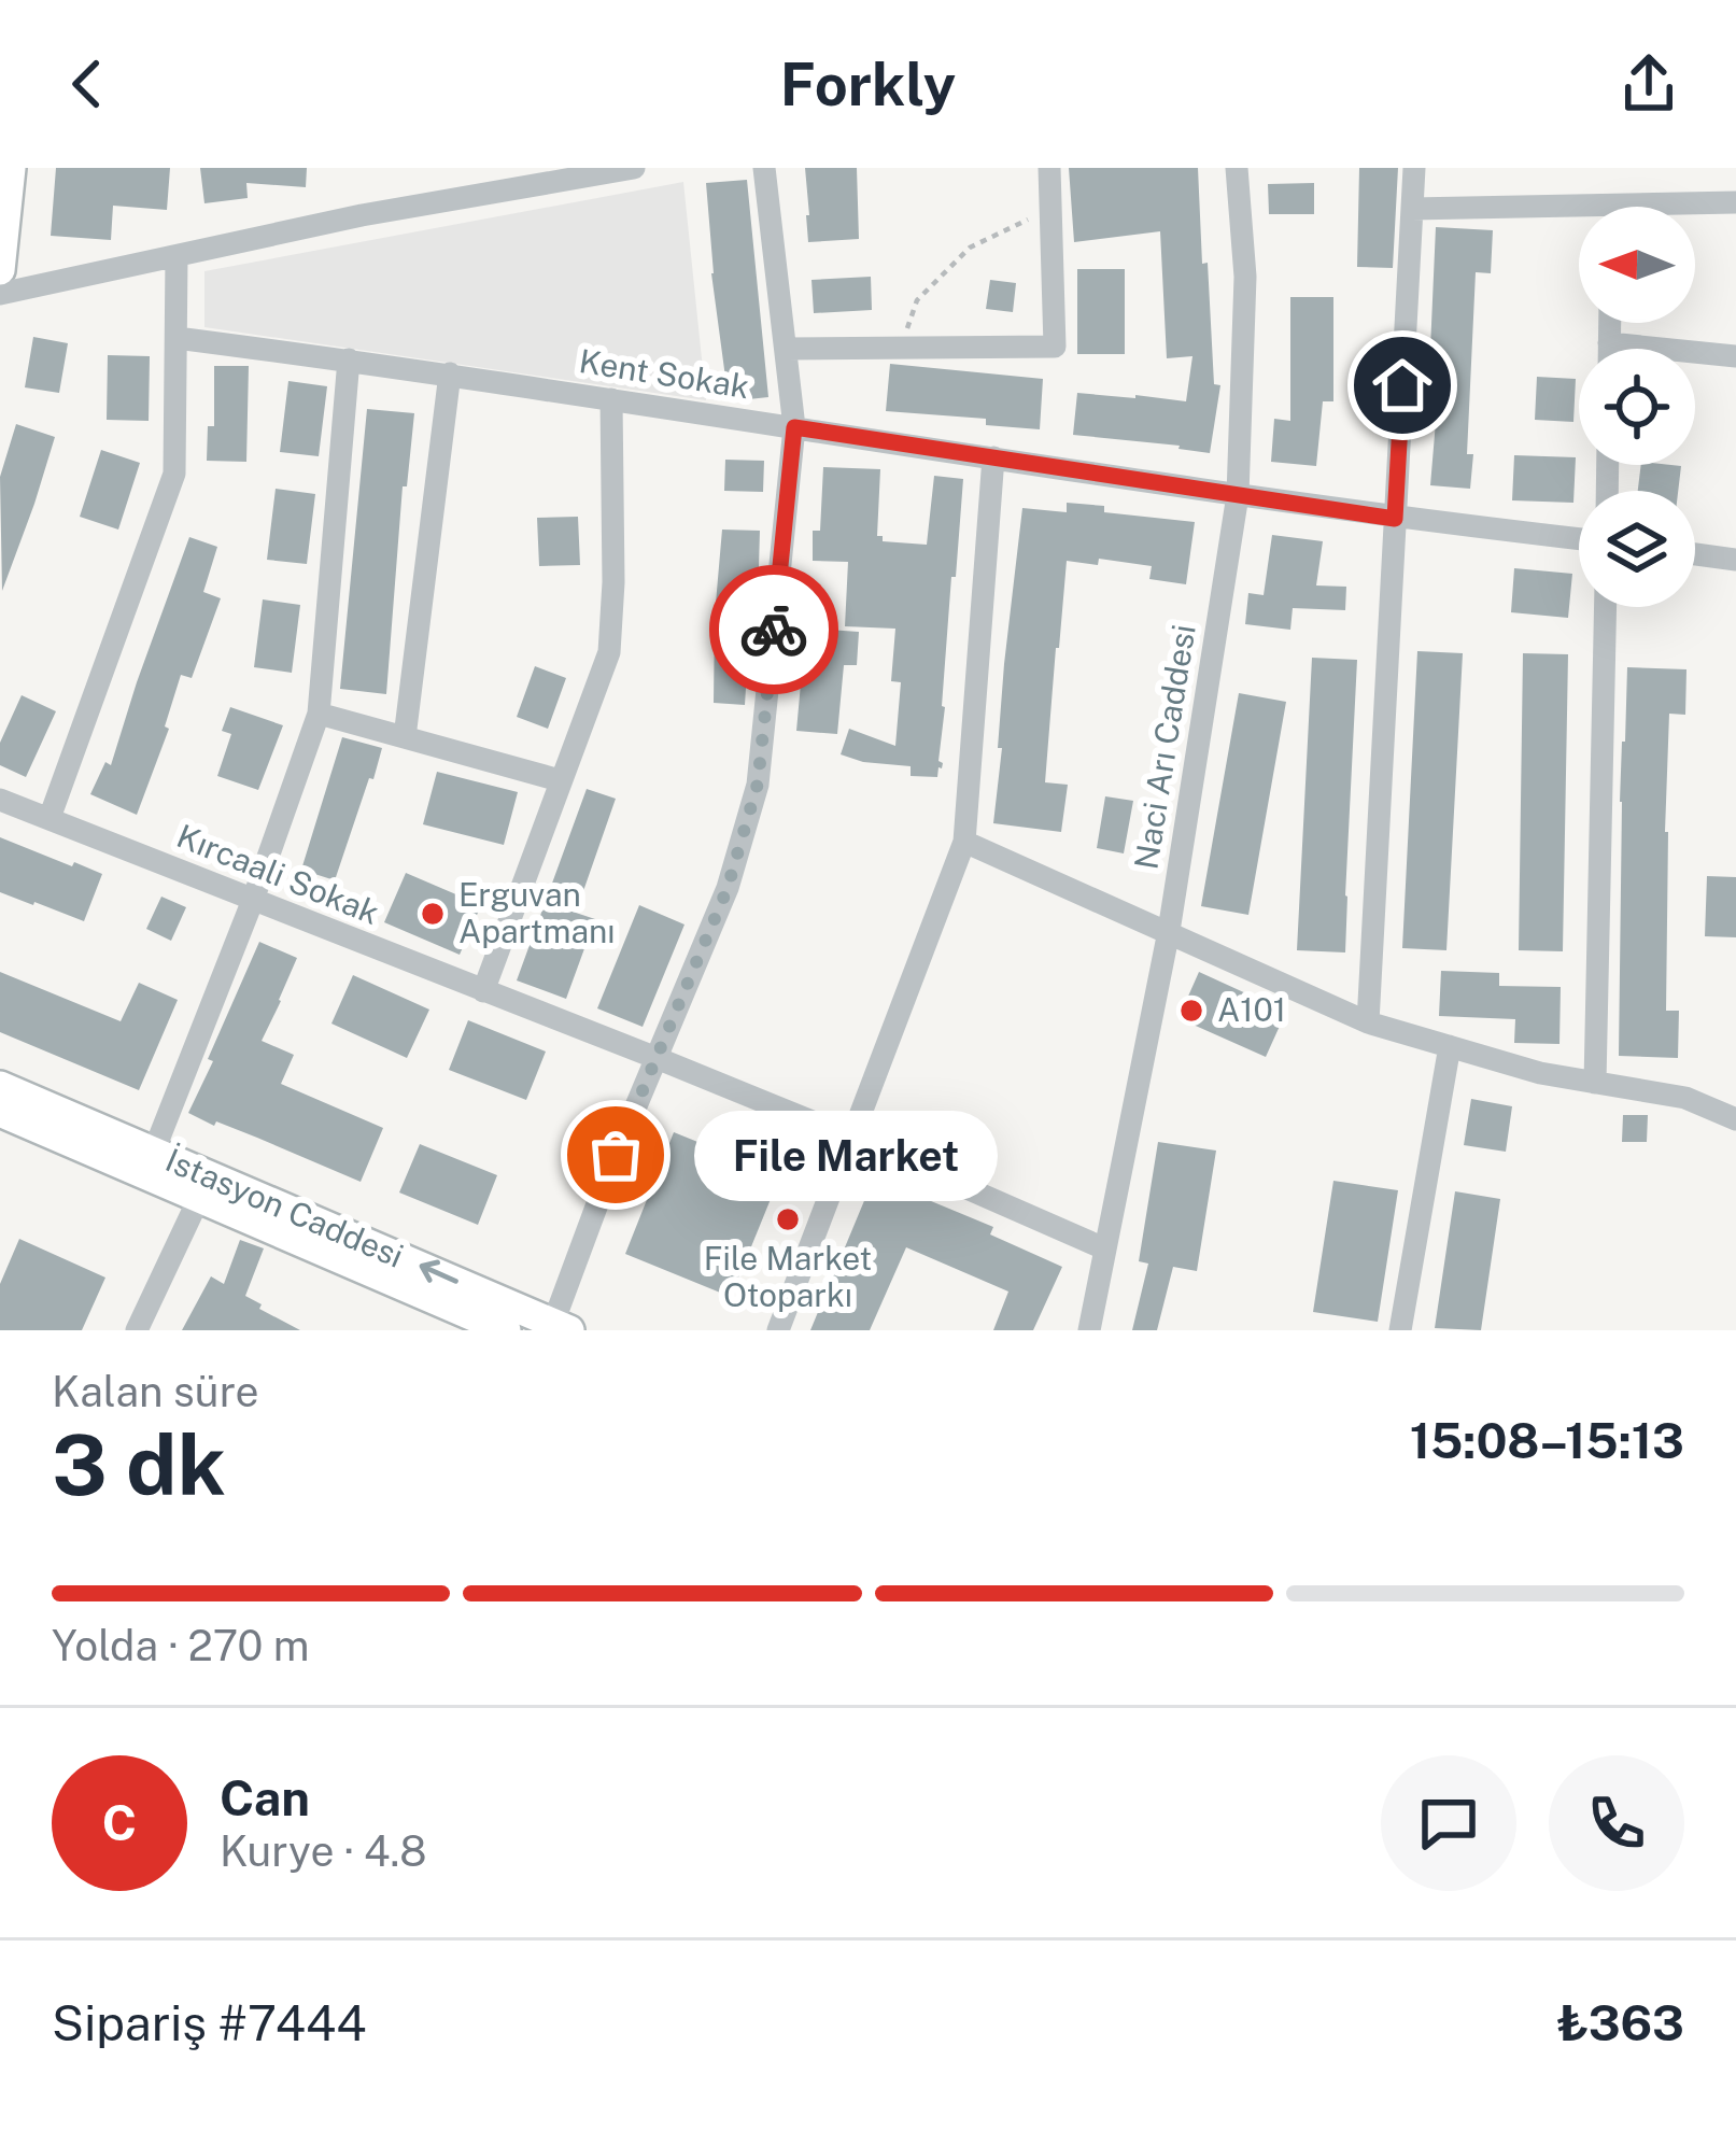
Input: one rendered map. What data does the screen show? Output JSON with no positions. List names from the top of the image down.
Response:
{
  "streets": {
    "main road": ["İstasyon Caddesi"],
    "street": ["Kent Sokak", "Naci Arı Caddesi", "Kırcaali Sokak"]
  },
  "crossings": [
    ["Kent Sokak", "Naci Arı Caddesi"],
    ["Naci Arı Caddesi", "Kırcaali Sokak"]
  ],
  "places": [
    "Erguvan Apartmanı",
    "A101",
    "File Market",
    "File Market Otoparkı"
  ],
  "north": "left",
  "page": {
    "header": "Forkly",
    "bubble": "File Market",
    "heading": ["3 dk", "Kalan süre", "15:08–15:13"],
    "panel": [
      "Can",
      "Kurye · 4.8",
      "Sipariş #7444",
      "₺363"
    ],
    "bar": "Yolda · 270 m",
    "round": "C"
  }
}
